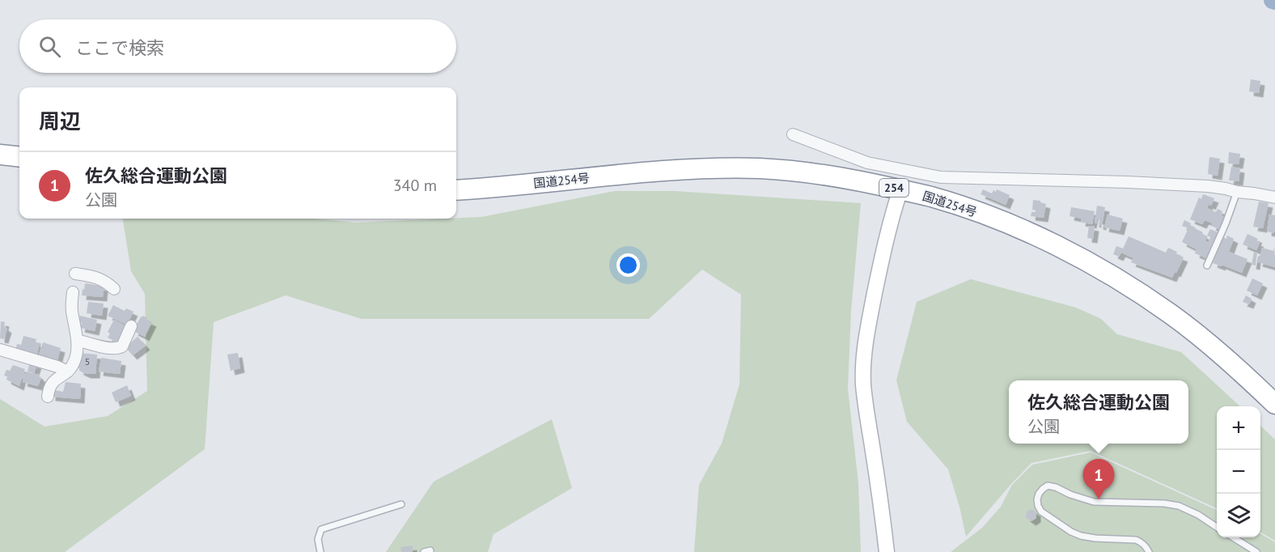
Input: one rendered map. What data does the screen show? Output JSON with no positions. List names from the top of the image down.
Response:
{
  "streets": {
    "highway": ["国道254号", "254"]
  },
  "house_numbers": ["5"],
  "page": {
    "search": "ここで検索",
    "heading": "周辺",
    "list": [
      {
        "mark": "1",
        "name": "佐久総合運動公園",
        "note": "公園",
        "value": "340 m"
      }
    ],
    "popup": ["佐久総合運動公園", "公園"],
    "map_buttons": ["+", "−"],
    "pins": "1"
  }
}
